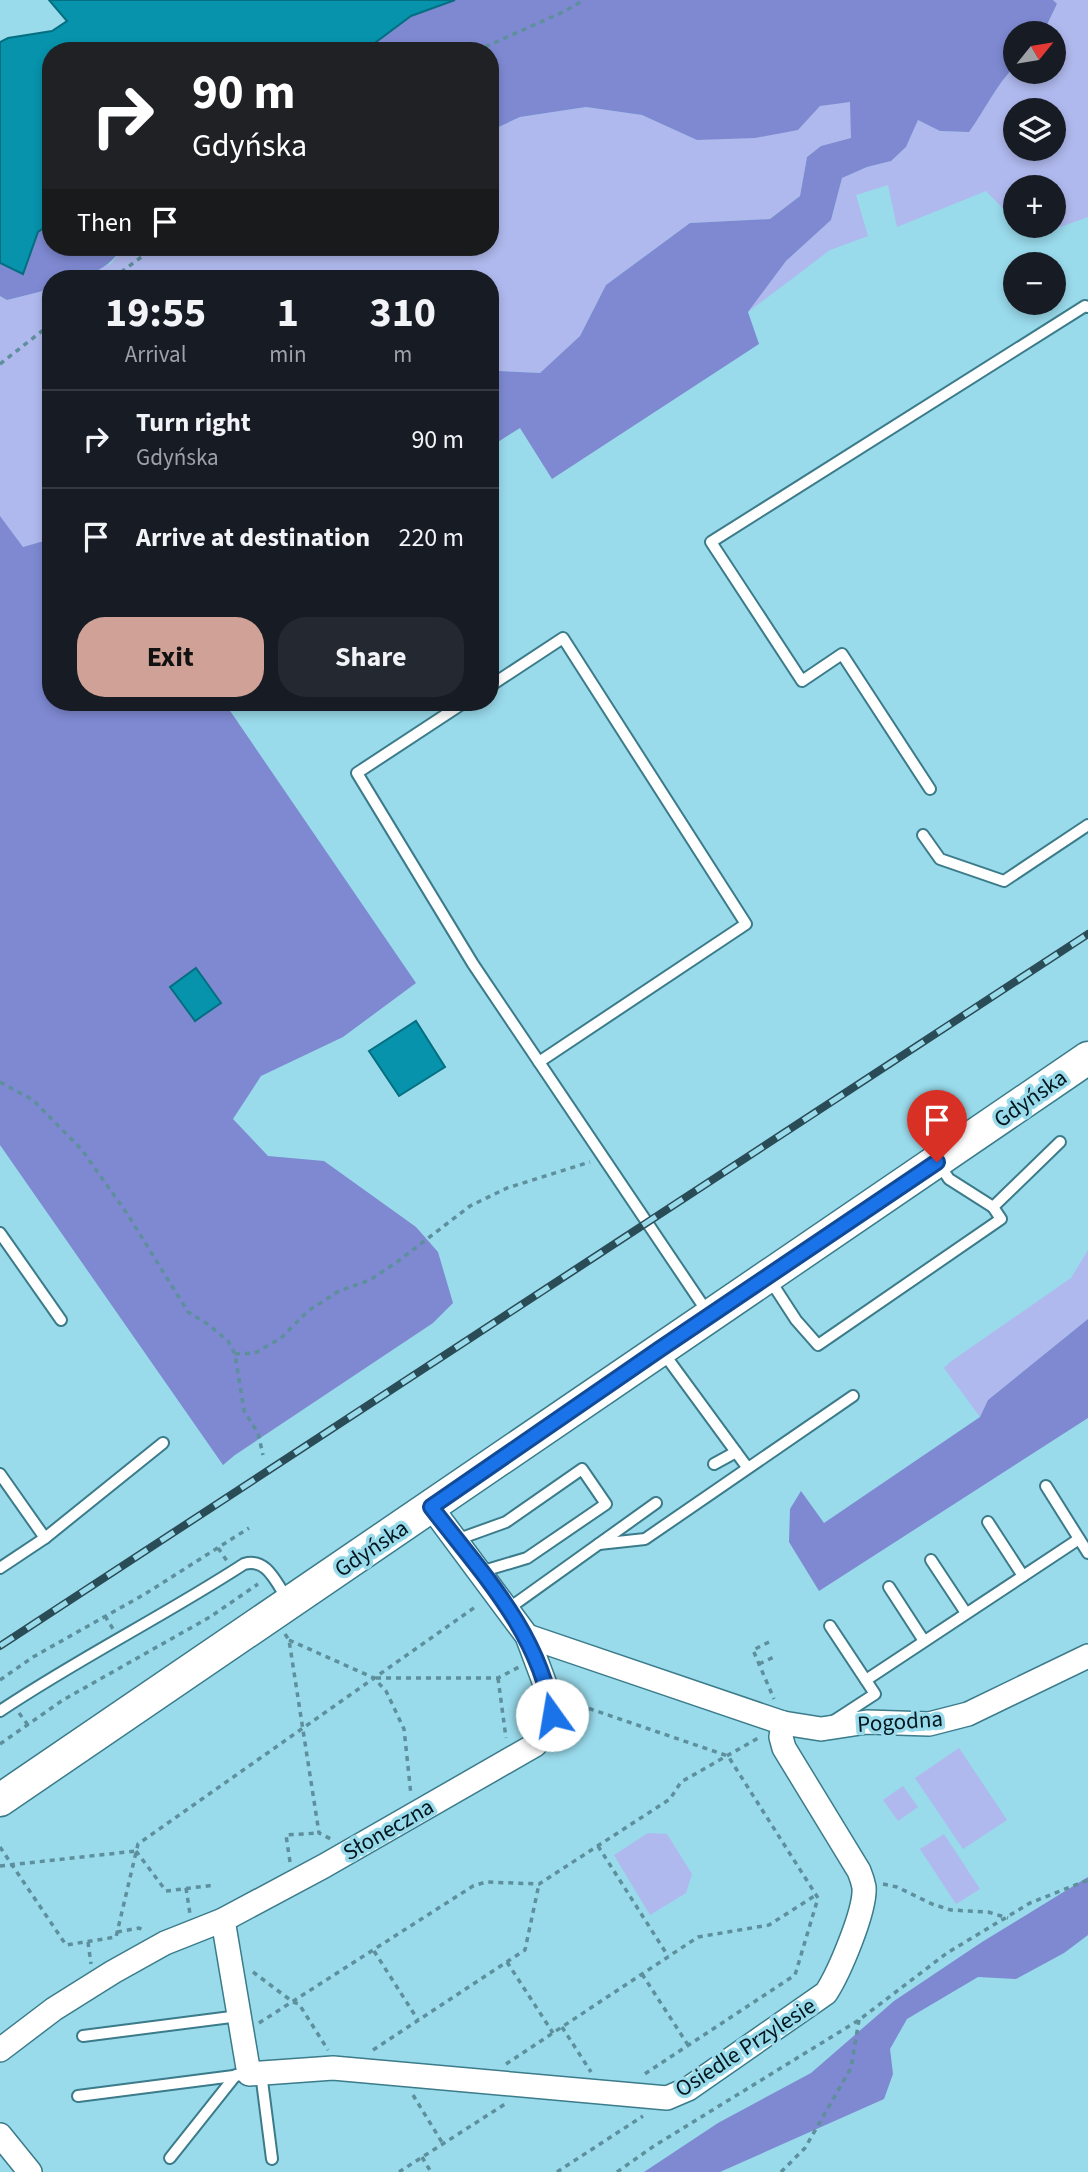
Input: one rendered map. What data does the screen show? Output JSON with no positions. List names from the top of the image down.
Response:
{
  "streets": {
    "main road": ["Gdyńska"],
    "street": ["Pogodna", "Słoneczna", "Osiedle Przylesie"]
  },
  "crossings": [
    ["Gdyńska", "Słoneczna"]
  ],
  "north": "top right",
  "page": {
    "map_buttons": ["+", "−"],
    "turn": ["90 m", "Gdyńska"],
    "then": "Then",
    "eta": [
      "19:55",
      "Arrival",
      "1",
      "min",
      "310",
      "m"
    ],
    "list": [
      {
        "name": "Turn right",
        "note": "Gdyńska",
        "value": "90 m"
      },
      {
        "name": "Arrive at destination",
        "value": "220 m"
      }
    ],
    "buttons": ["Exit", "Share"]
  }
}
